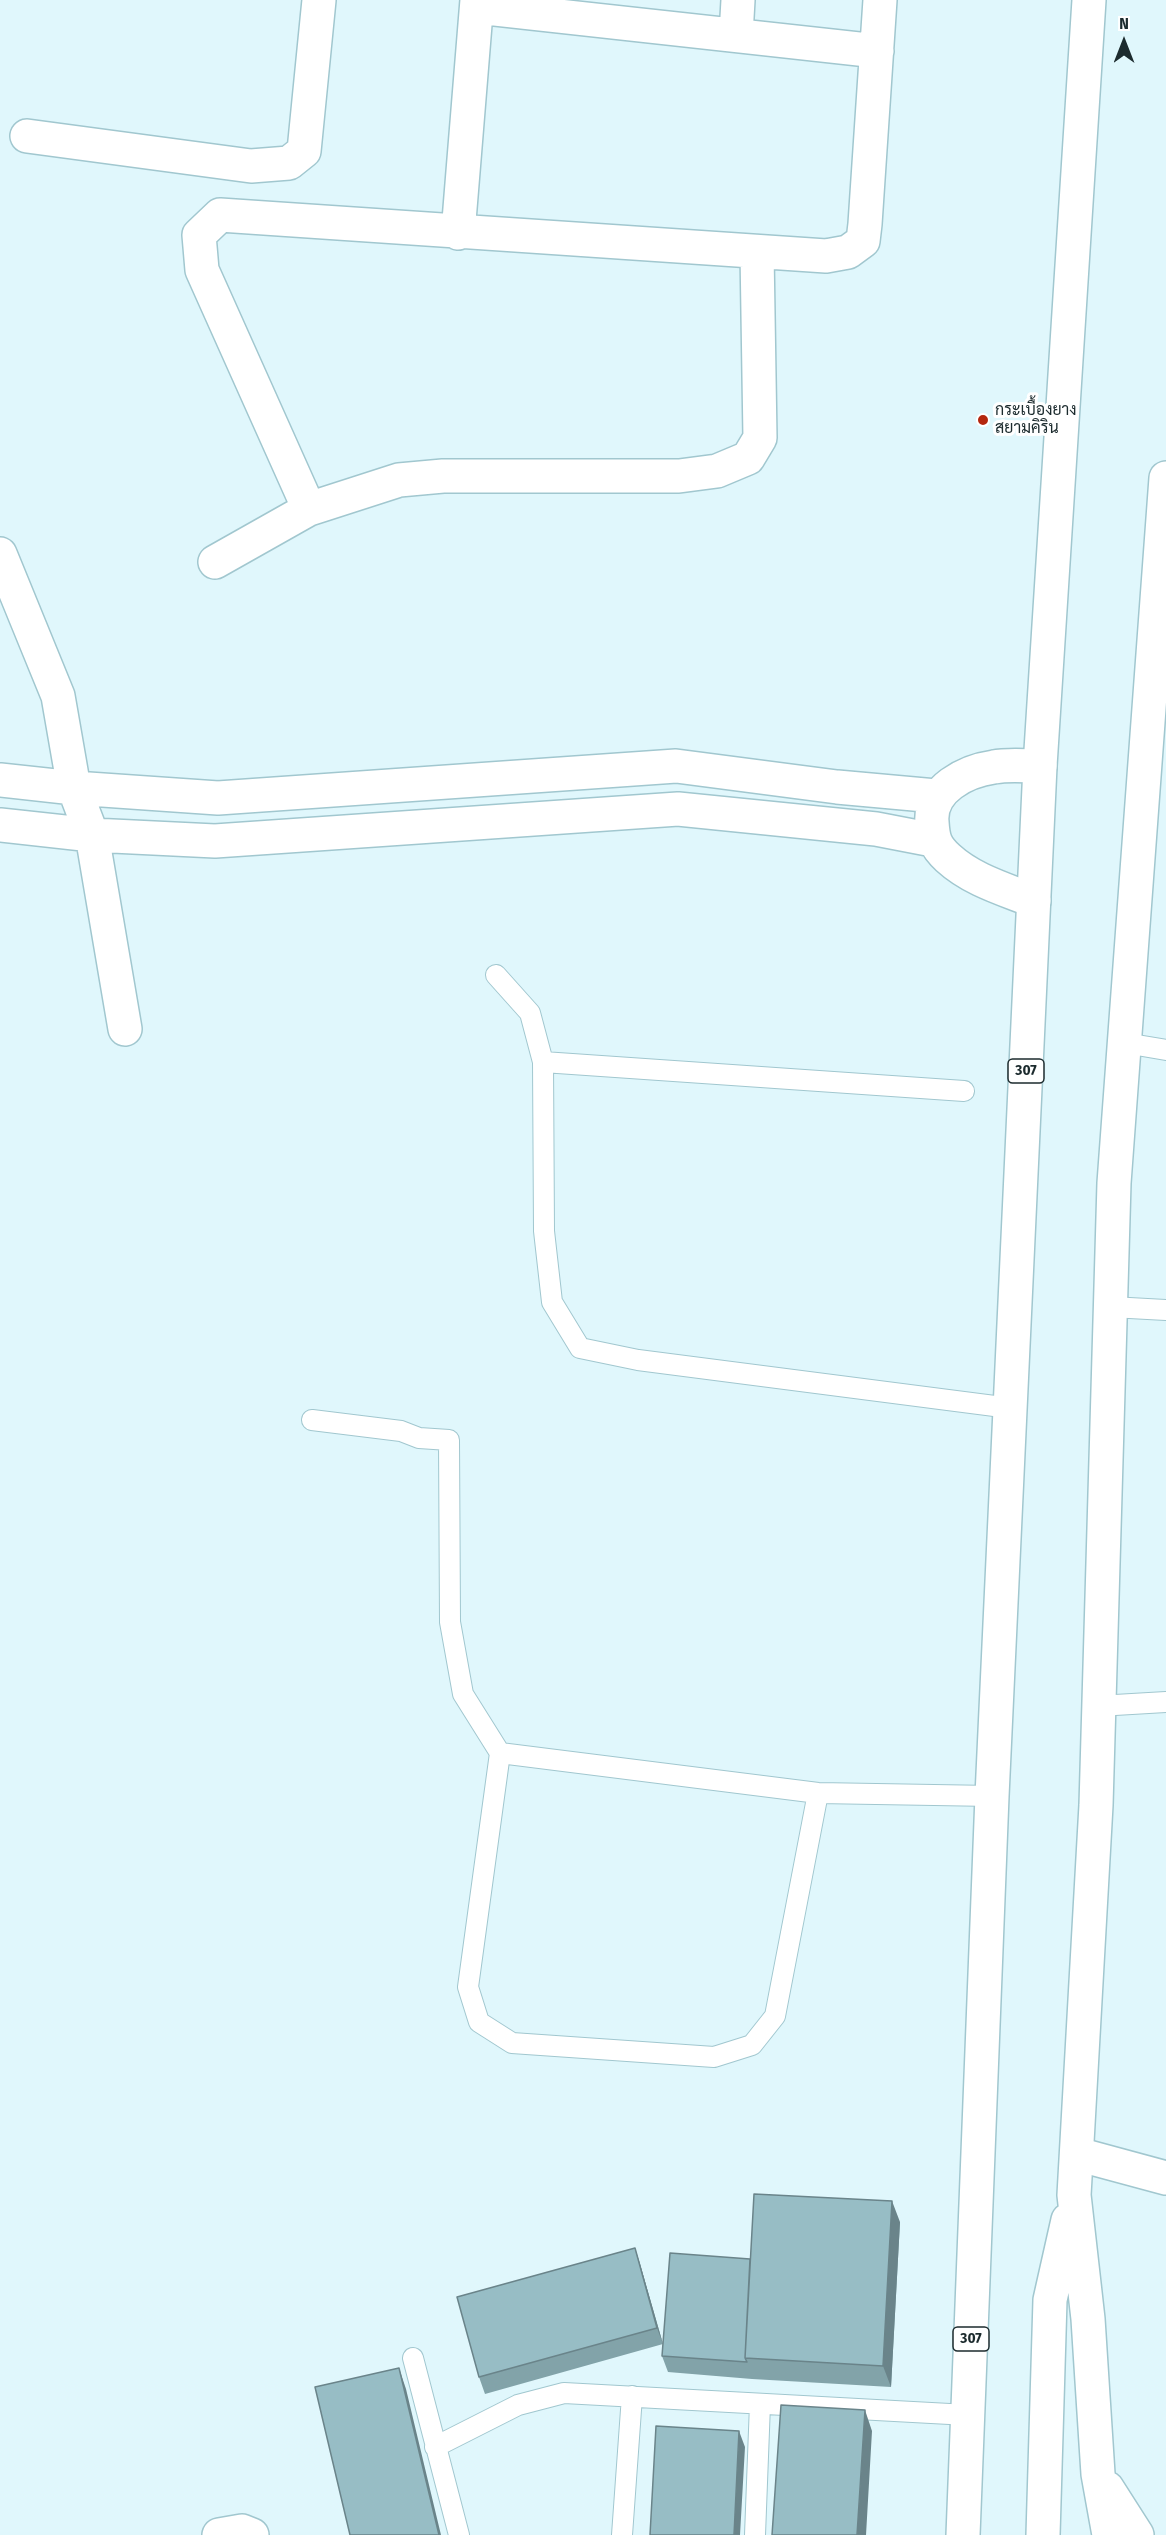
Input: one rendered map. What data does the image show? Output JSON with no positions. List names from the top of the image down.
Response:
{
  "streets": {
    "street": ["307"]
  },
  "places": ["กระเบื้องยาง สยามคิริน"],
  "north": "top"
}
